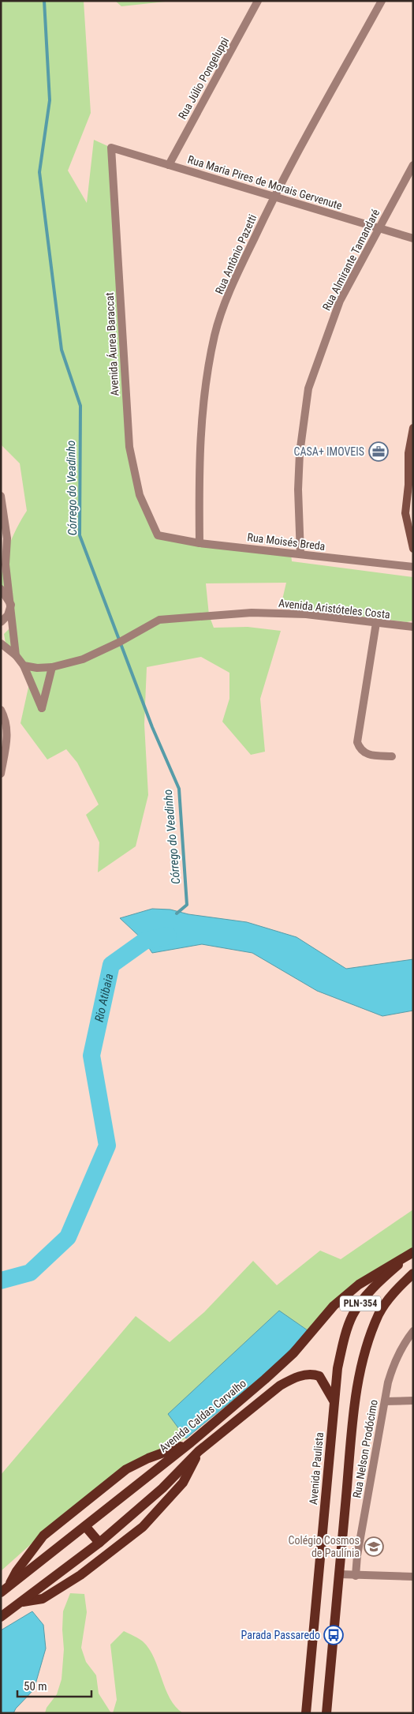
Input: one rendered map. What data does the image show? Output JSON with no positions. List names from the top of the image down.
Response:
{
  "streets": {
    "main road": ["PLN-354", "Avenida Caldas Carvalho", "Avenida Paulista"],
    "street": [
      "Rua Júlio Pongeluppi",
      "Rua Maria Pires de Morais Gervenute",
      "Rua Antônio Pazetti",
      "Rua Almirante Tamandaré",
      "Avenida Áurea Baraccat",
      "Rua Moisés Breda",
      "Avenida Aristóteles Costa",
      "Rua Nelson Prodócimo"
    ]
  },
  "crossings": [
    ["Rua Júlio Pongeluppi", "Rua Maria Pires de Morais Gervenute"],
    ["Rua Maria Pires de Morais Gervenute", "Rua Antônio Pazetti"],
    ["Rua Maria Pires de Morais Gervenute", "Rua Almirante Tamandaré"],
    ["Rua Maria Pires de Morais Gervenute", "Avenida Áurea Baraccat"],
    ["Rua Antônio Pazetti", "Rua Moisés Breda"],
    ["Rua Almirante Tamandaré", "Rua Moisés Breda"],
    ["Avenida Áurea Baraccat", "Rua Moisés Breda"],
    ["Avenida Caldas Carvalho", "Avenida Paulista"]
  ],
  "water": ["Córrego do Veadinho", "Rio Atibaia"],
  "places": {
    "office": ["CASA+ IMOVEIS"],
    "school or university": ["Colégio Cosmos de Paulínia"],
    "bus stop": ["Parada Passaredo"]
  },
  "scale_bar": "50 m"
}
